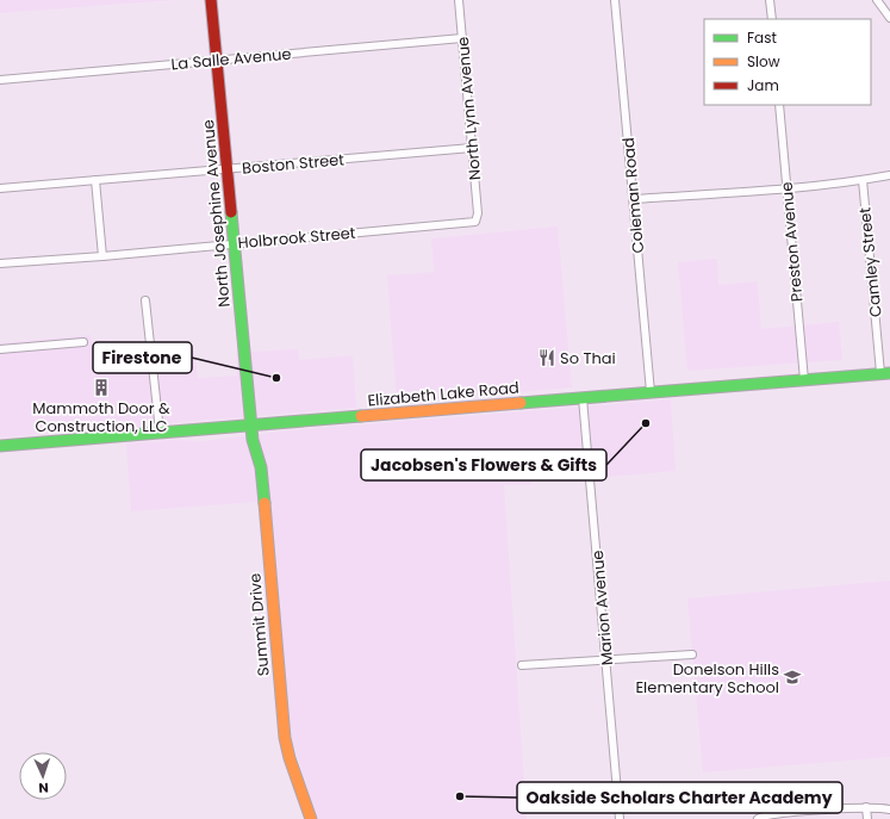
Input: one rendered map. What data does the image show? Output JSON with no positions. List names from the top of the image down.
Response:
{
  "streets": {
    "main road": ["North Josephine Avenue", "Elizabeth Lake Road", "Summit Drive"],
    "street": [
      "La Salle Avenue",
      "North Lynn Avenue",
      "Boston Street",
      "Coleman Road",
      "Holbrook Street",
      "Preston Avenue",
      "Camley Street",
      "Marion Avenue"
    ]
  },
  "crossings": [
    ["La Salle Avenue", "North Lynn Avenue"],
    ["La Salle Avenue", "North Josephine Avenue"],
    ["North Lynn Avenue", "Boston Street"],
    ["North Lynn Avenue", "Holbrook Street"],
    ["Boston Street", "North Josephine Avenue"],
    ["Coleman Road", "Elizabeth Lake Road"],
    ["North Josephine Avenue", "Holbrook Street"],
    ["North Josephine Avenue", "Elizabeth Lake Road"],
    ["North Josephine Avenue", "Summit Drive"],
    ["Preston Avenue", "Elizabeth Lake Road"],
    ["Camley Street", "Elizabeth Lake Road"],
    ["Elizabeth Lake Road", "Marion Avenue"],
    ["Elizabeth Lake Road", "Summit Drive"]
  ],
  "places": {
    "restaurant": ["So Thai"],
    "other": ["Firestone", "Jacobsen's Flowers & Gifts", "Oakside Scholars Charter Academy"],
    "building": ["Mammoth Door & Construction, LLC"],
    "school or university": ["Donelson Hills Elementary School"]
  },
  "legend": ["Fast", "Slow", "Jam"],
  "north": "bottom"
}
